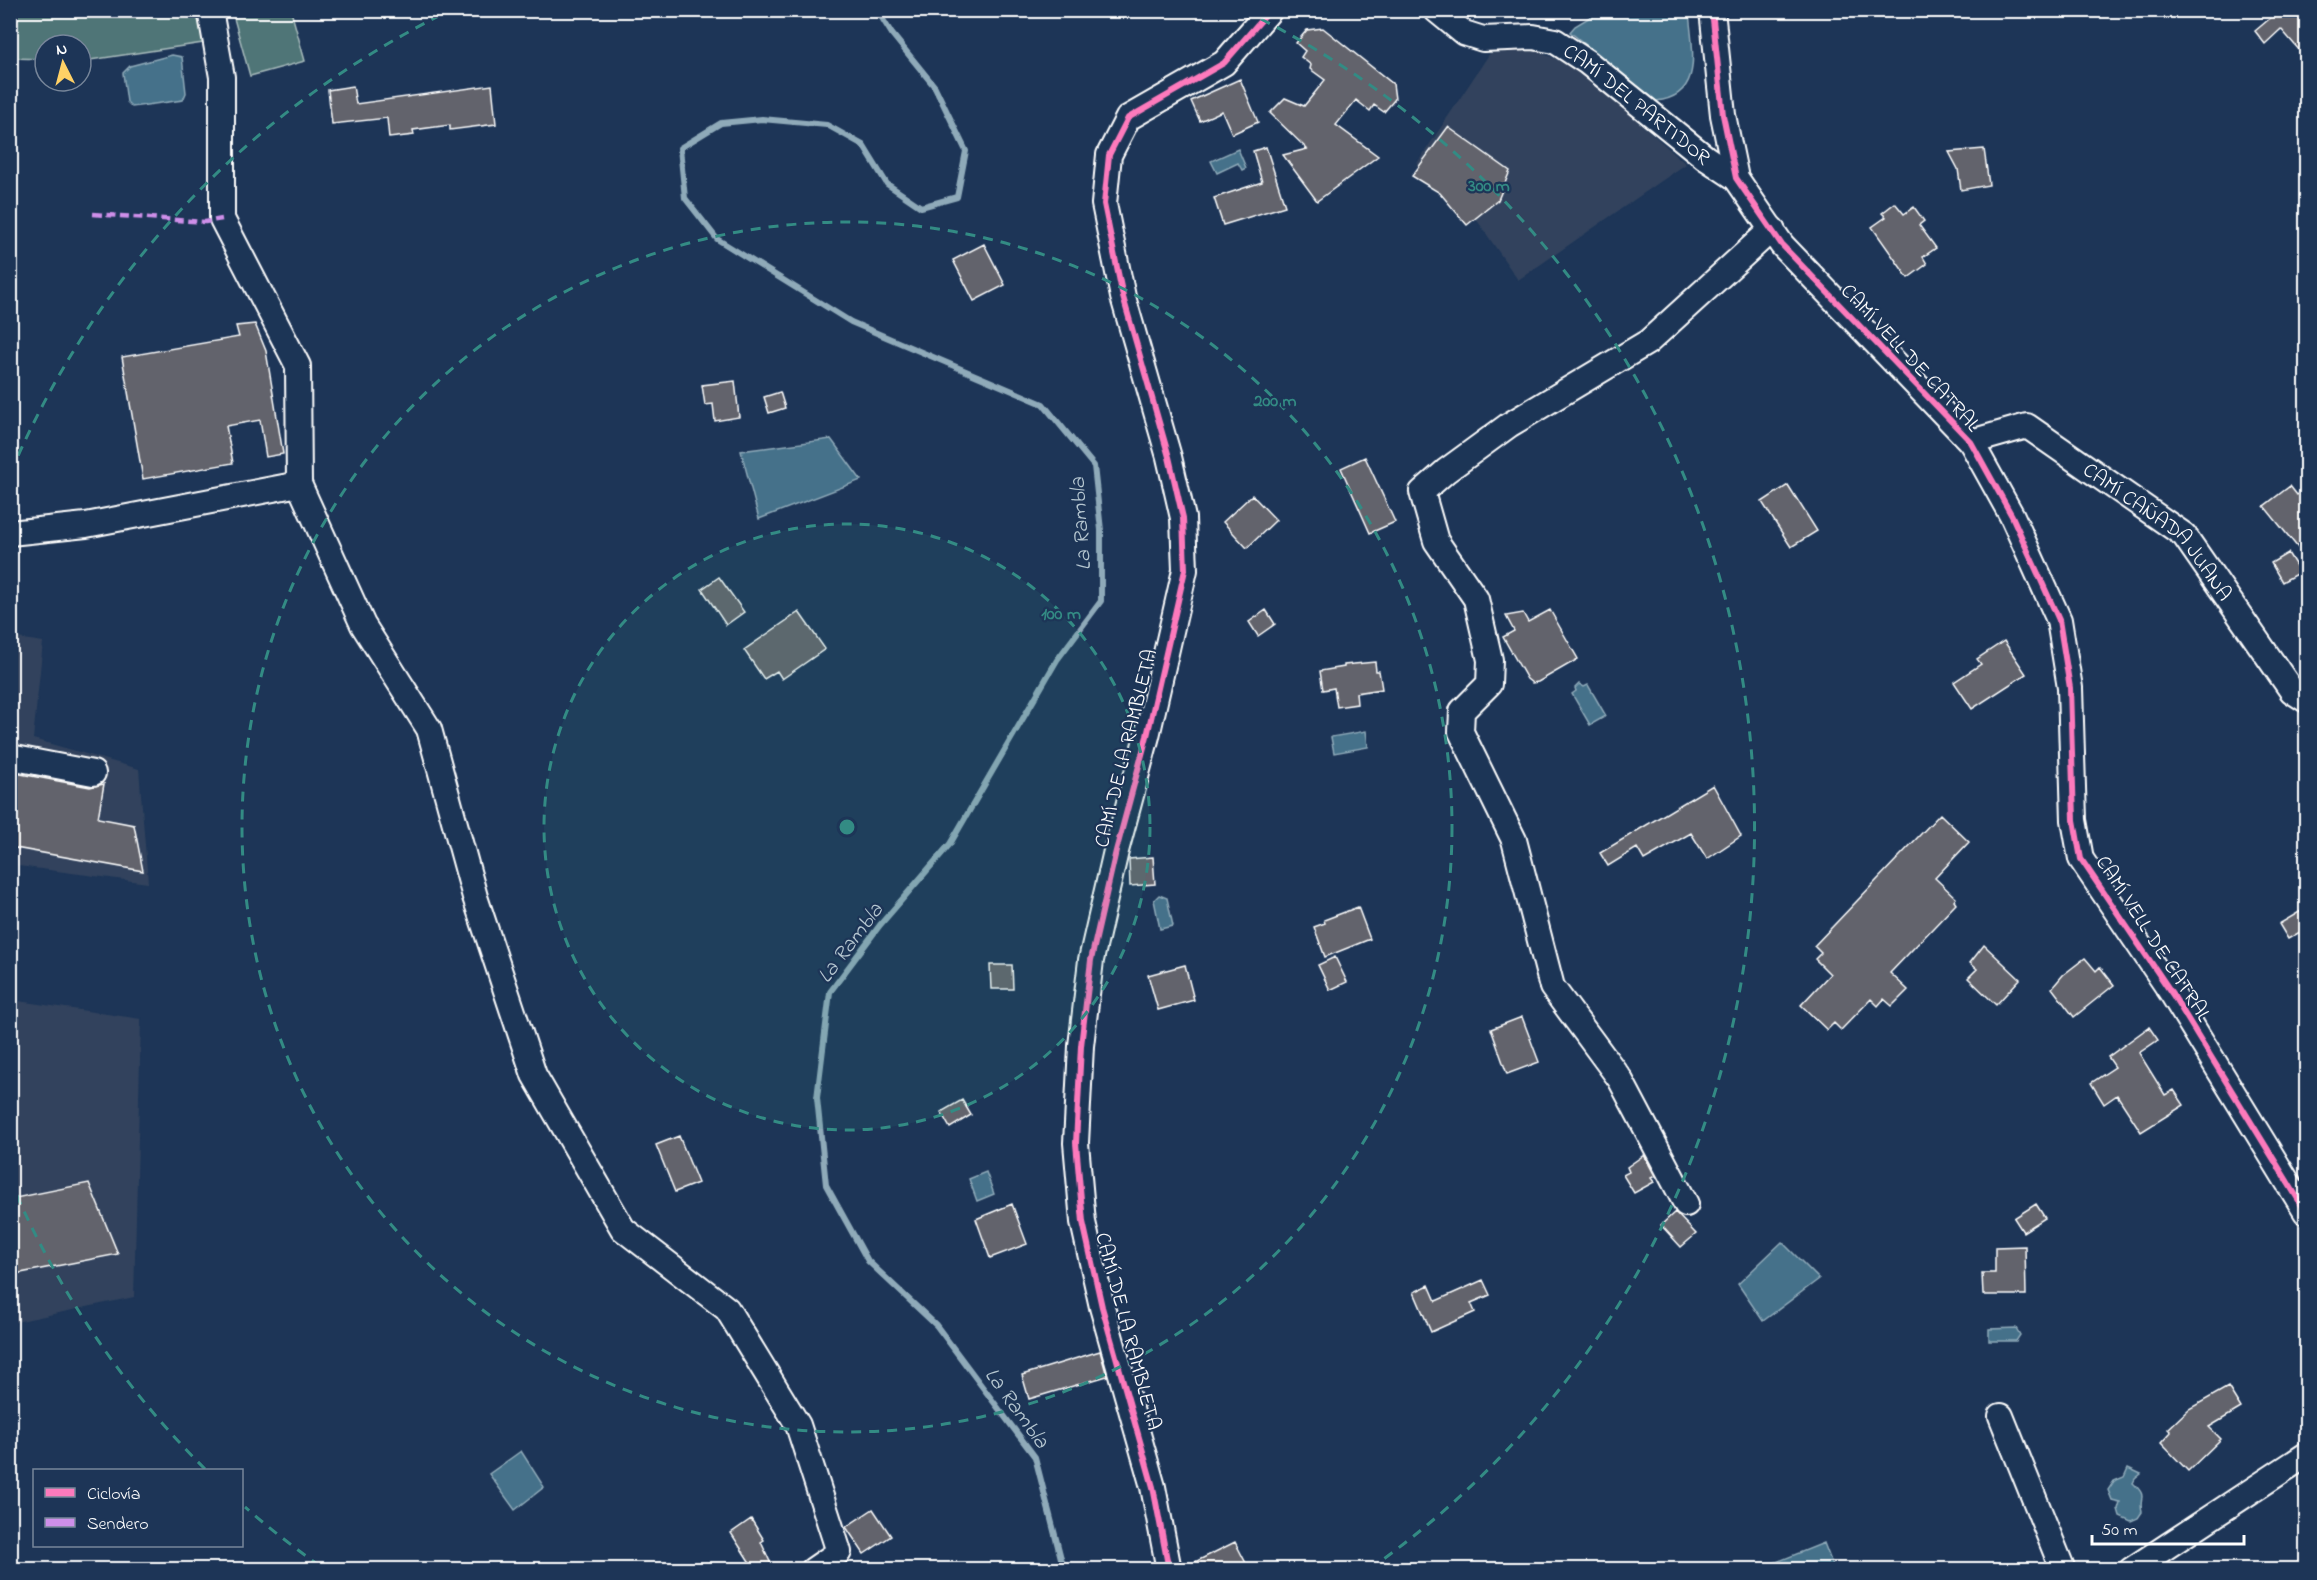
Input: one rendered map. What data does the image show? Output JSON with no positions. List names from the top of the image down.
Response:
{
  "streets": {
    "street": [
      "CAMÍ DEL PARTIDOR",
      "CAMÍ VELL DE CATRAL",
      "CAMÍ CAÑADA JUANA",
      "CAMÍ DE LA RAMBLETA"
    ]
  },
  "crossings": [
    ["CAMÍ DEL PARTIDOR", "CAMÍ VELL DE CATRAL"],
    ["CAMÍ VELL DE CATRAL", "CAMÍ CAÑADA JUANA"]
  ],
  "water": ["La Rambla"],
  "legend": ["Ciclovía", "Sendero"],
  "scale_bar": "50 m",
  "north": "top",
  "rings": ["300 m", "200 m", "100 m"]
}
